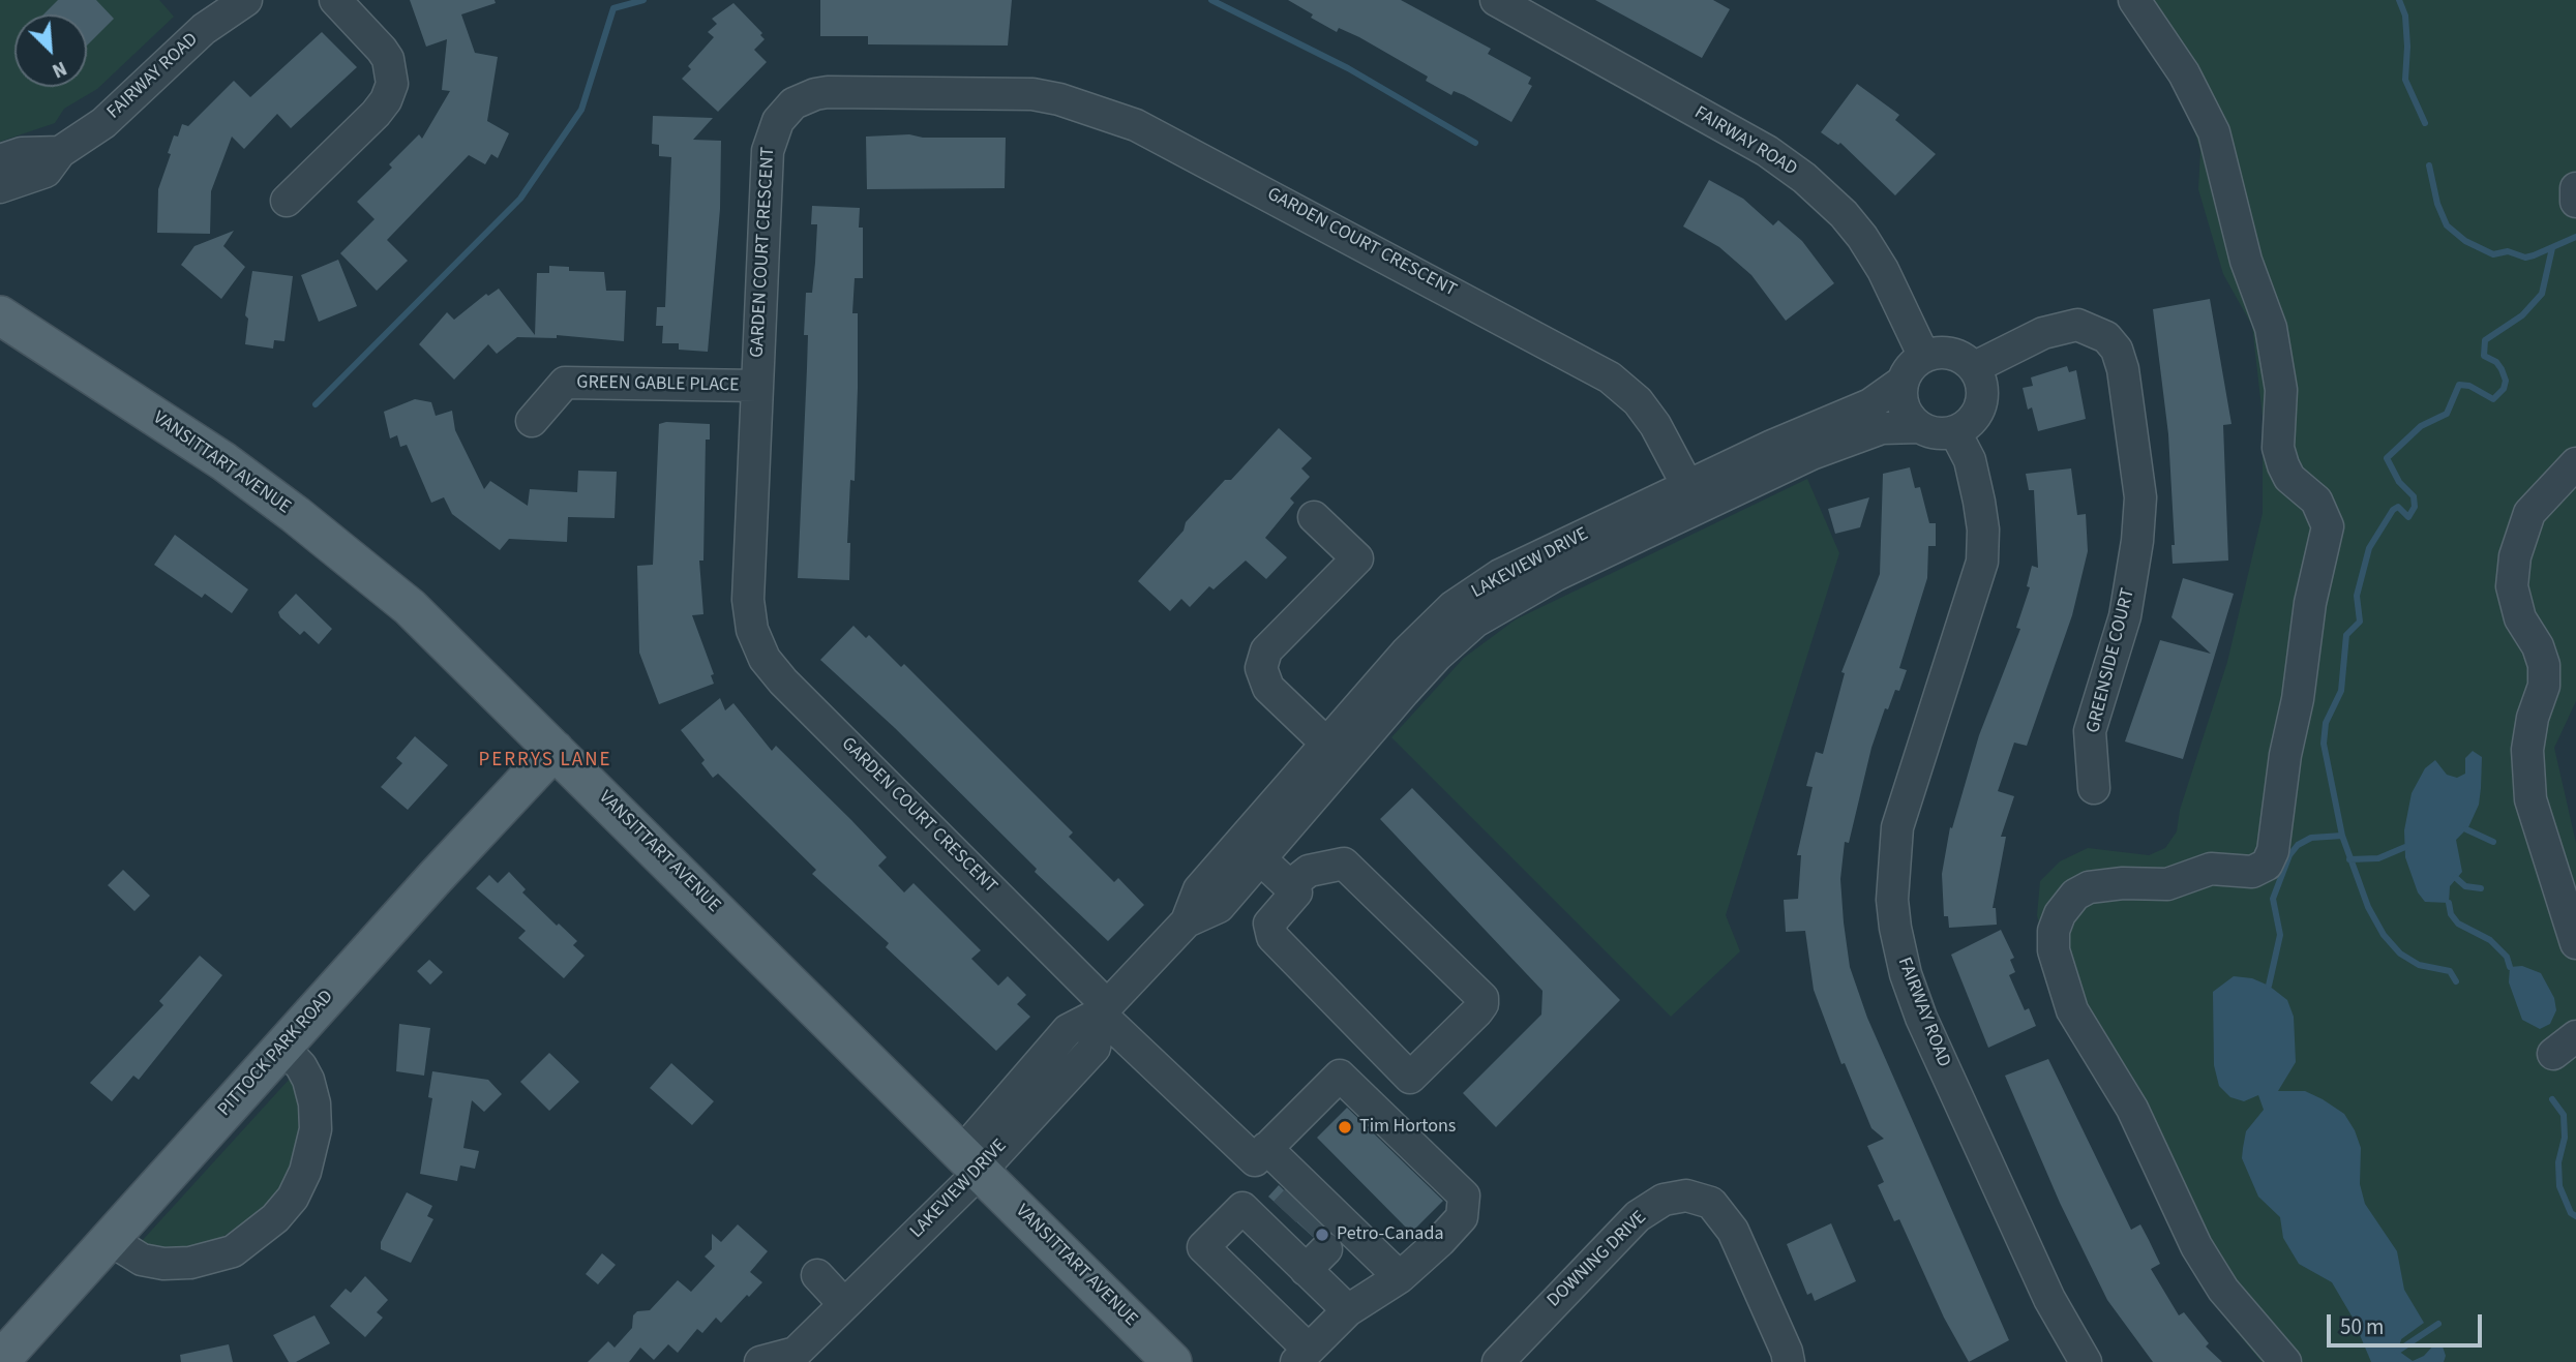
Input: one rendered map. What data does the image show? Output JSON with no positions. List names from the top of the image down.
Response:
{
  "streets": {
    "main road": ["VANSITTART AVENUE", "PITTOCK PARK ROAD"],
    "street": [
      "FAIRWAY ROAD",
      "GARDEN COURT CRESCENT",
      "GREEN GABLE PLACE",
      "LAKEVIEW DRIVE",
      "GREENSIDE COURT",
      "DOWNING DRIVE"
    ]
  },
  "crossings": [
    ["FAIRWAY ROAD", "LAKEVIEW DRIVE"],
    ["FAIRWAY ROAD", "GREENSIDE COURT"],
    ["GARDEN COURT CRESCENT", "GREEN GABLE PLACE"],
    ["GARDEN COURT CRESCENT", "LAKEVIEW DRIVE"],
    ["VANSITTART AVENUE", "LAKEVIEW DRIVE"],
    ["VANSITTART AVENUE", "PITTOCK PARK ROAD"],
    ["LAKEVIEW DRIVE", "GREENSIDE COURT"]
  ],
  "districts": ["PERRYS LANE"],
  "places": ["Tim Hortons", "Petro-Canada"],
  "scale_bar": "50 m",
  "north": "bottom right"
}
